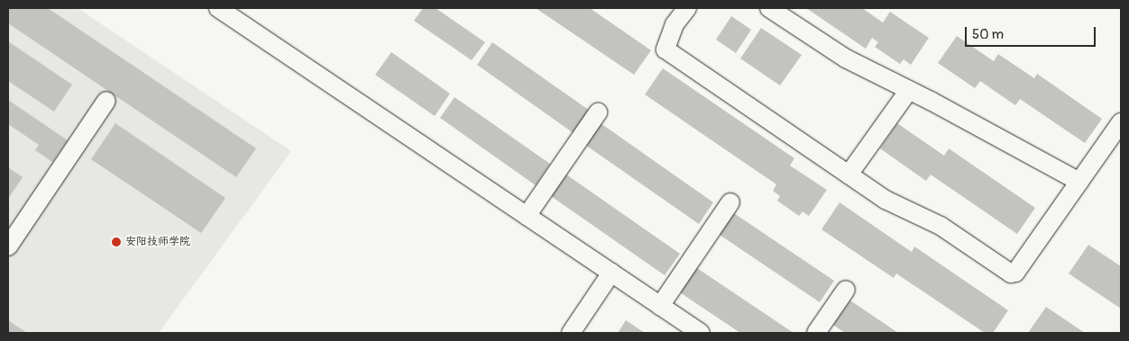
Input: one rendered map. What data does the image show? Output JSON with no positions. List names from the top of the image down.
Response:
{
  "places": ["安阳技师学院"],
  "scale_bar": "50 m"
}
